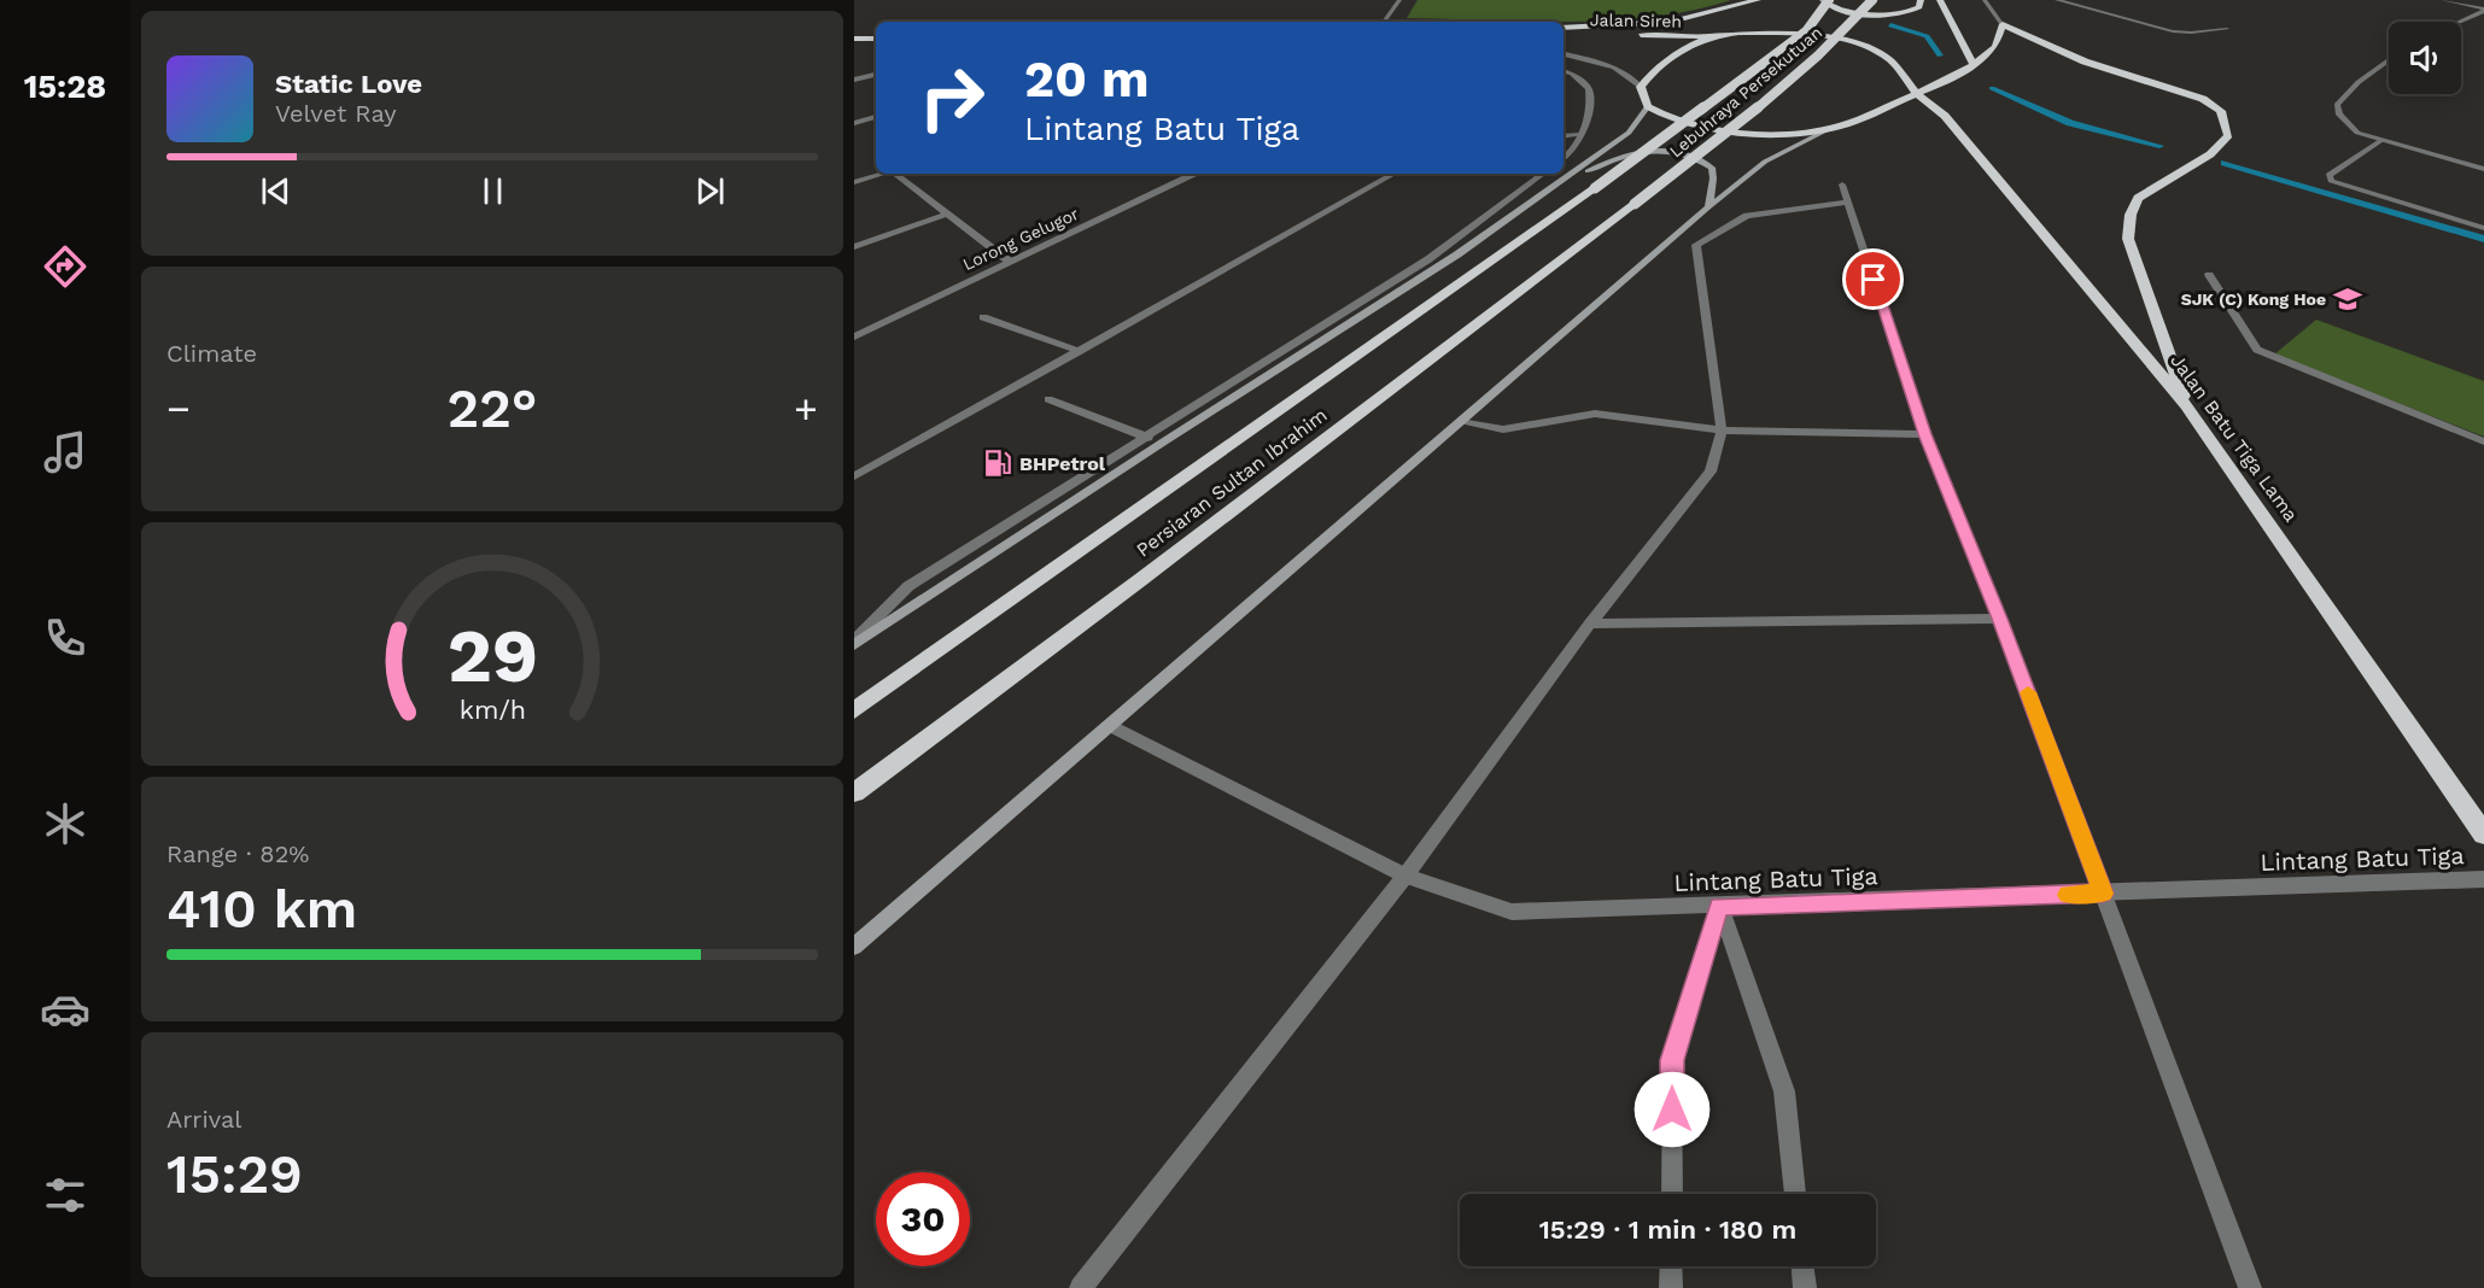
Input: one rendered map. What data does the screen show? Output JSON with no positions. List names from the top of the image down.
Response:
{
  "streets": {
    "highway": [
      "Jalan Sireh",
      "Lebuhraya Persekutuan",
      "Jalan Batu Tiga Lama",
      "Persiaran Sultan Ibrahim"
    ],
    "street": ["Lorong Gelugor", "Lintang Batu Tiga"]
  },
  "crossings": [
    ["Jalan Sireh", "Jalan Batu Tiga Lama"],
    ["Lebuhraya Persekutuan", "Persiaran Sultan Ibrahim"]
  ],
  "places": {
    "school or university": ["SJK (C) Kong Hoe"],
    "fuel station": ["BHPetrol"]
  },
  "page": {
    "tabs": "15:28",
    "turn": ["20 m", "Lintang Batu Tiga"],
    "song": ["Static Love", "Velvet Ray"],
    "tile": [
      "Climate",
      ["Range · 82%", "410 km"],
      ["Arrival", "15:29"]
    ],
    "heat": ["−", "22°", "+"],
    "limit": "30",
    "trip": "15:29 · 1 min · 180 m",
    "gauge": ["29", "km/h"]
  }
}
